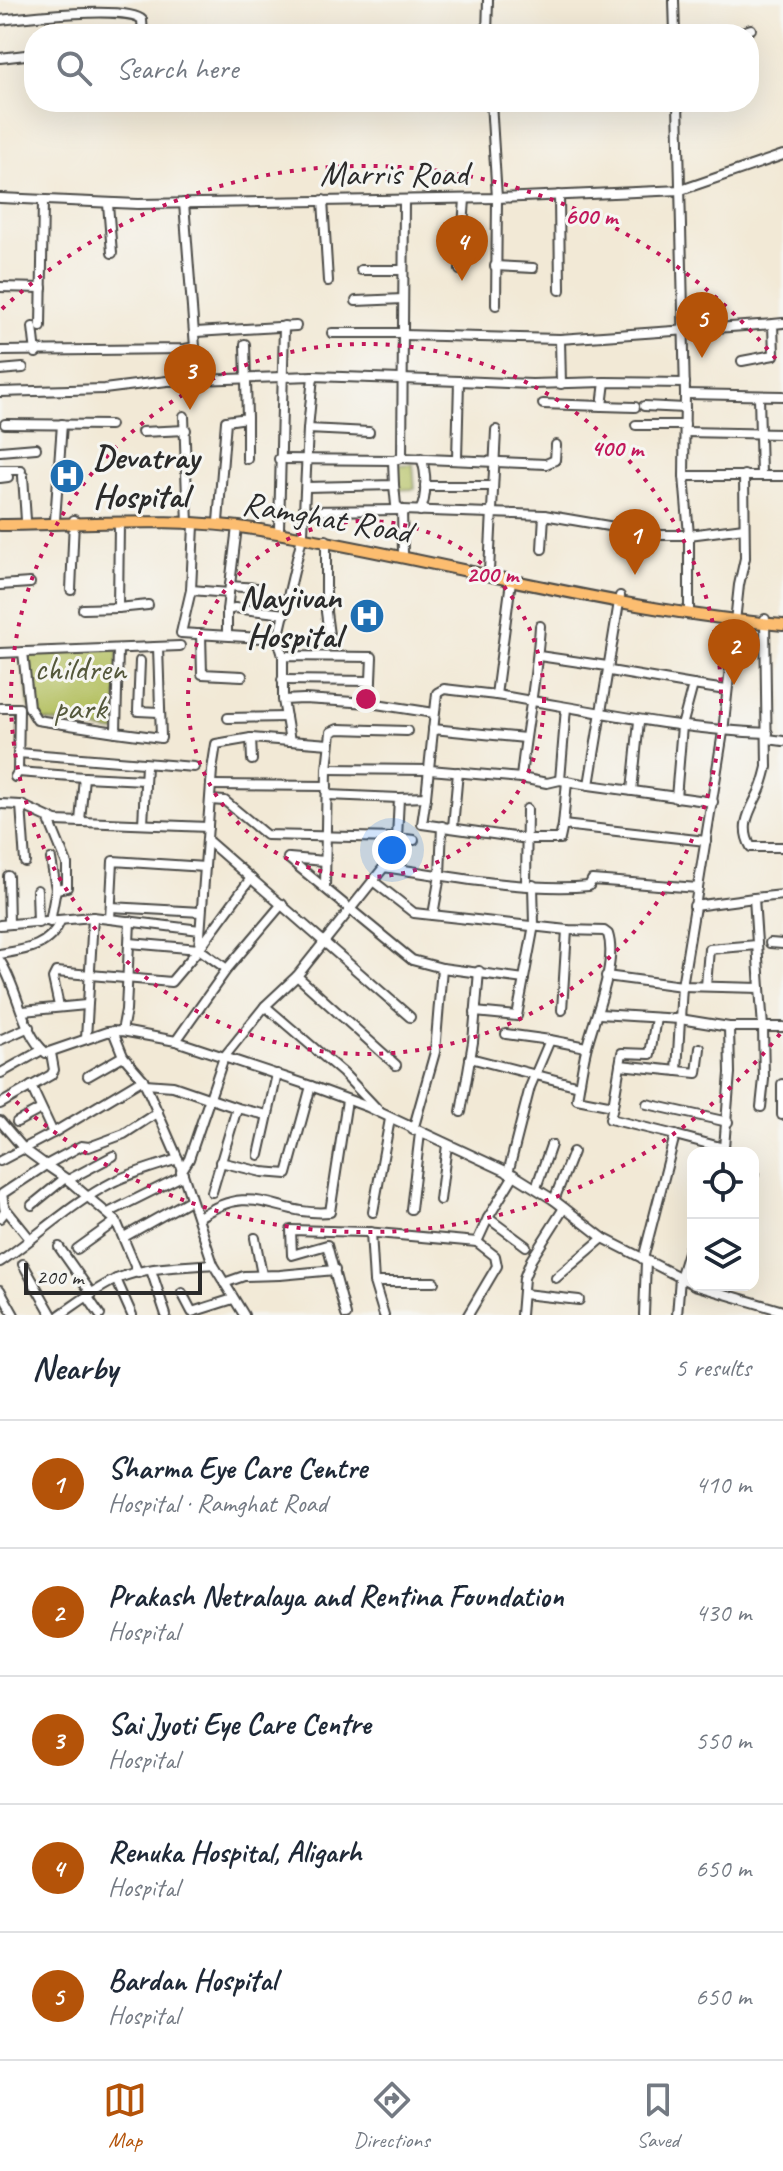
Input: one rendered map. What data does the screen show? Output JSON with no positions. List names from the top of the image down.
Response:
{
  "streets": {
    "main road": ["Ramghat Road"],
    "street": ["Marris Road"]
  },
  "parks": ["children park"],
  "places": {
    "hospital": ["Devatray Hospital", "Navjivan Hospital"]
  },
  "scale_bar": "200 m",
  "page": {
    "search": "Search here",
    "pins": [
      "4",
      "5",
      "3",
      "1",
      "2"
    ],
    "scale": "200 m",
    "heading": ["Nearby", "5 results"],
    "list": [
      {
        "mark": "1",
        "name": "Sharma Eye Care Centre",
        "note": "Hospital · Ramghat Road",
        "value": "410 m"
      },
      {
        "mark": "2",
        "name": "Prakash Netralaya and Rentina Foundation",
        "note": "Hospital",
        "value": "430 m"
      },
      {
        "mark": "3",
        "name": "Sai Jyoti Eye Care Centre",
        "note": "Hospital",
        "value": "550 m"
      },
      {
        "mark": "4",
        "name": "Renuka Hospital, Aligarh",
        "note": "Hospital",
        "value": "650 m"
      },
      {
        "mark": "5",
        "name": "Bardan Hospital",
        "note": "Hospital",
        "value": "650 m"
      }
    ],
    "nav": ["Map", "Directions", "Saved"]
  },
  "rings": ["600 m", "400 m", "200 m"]
}
